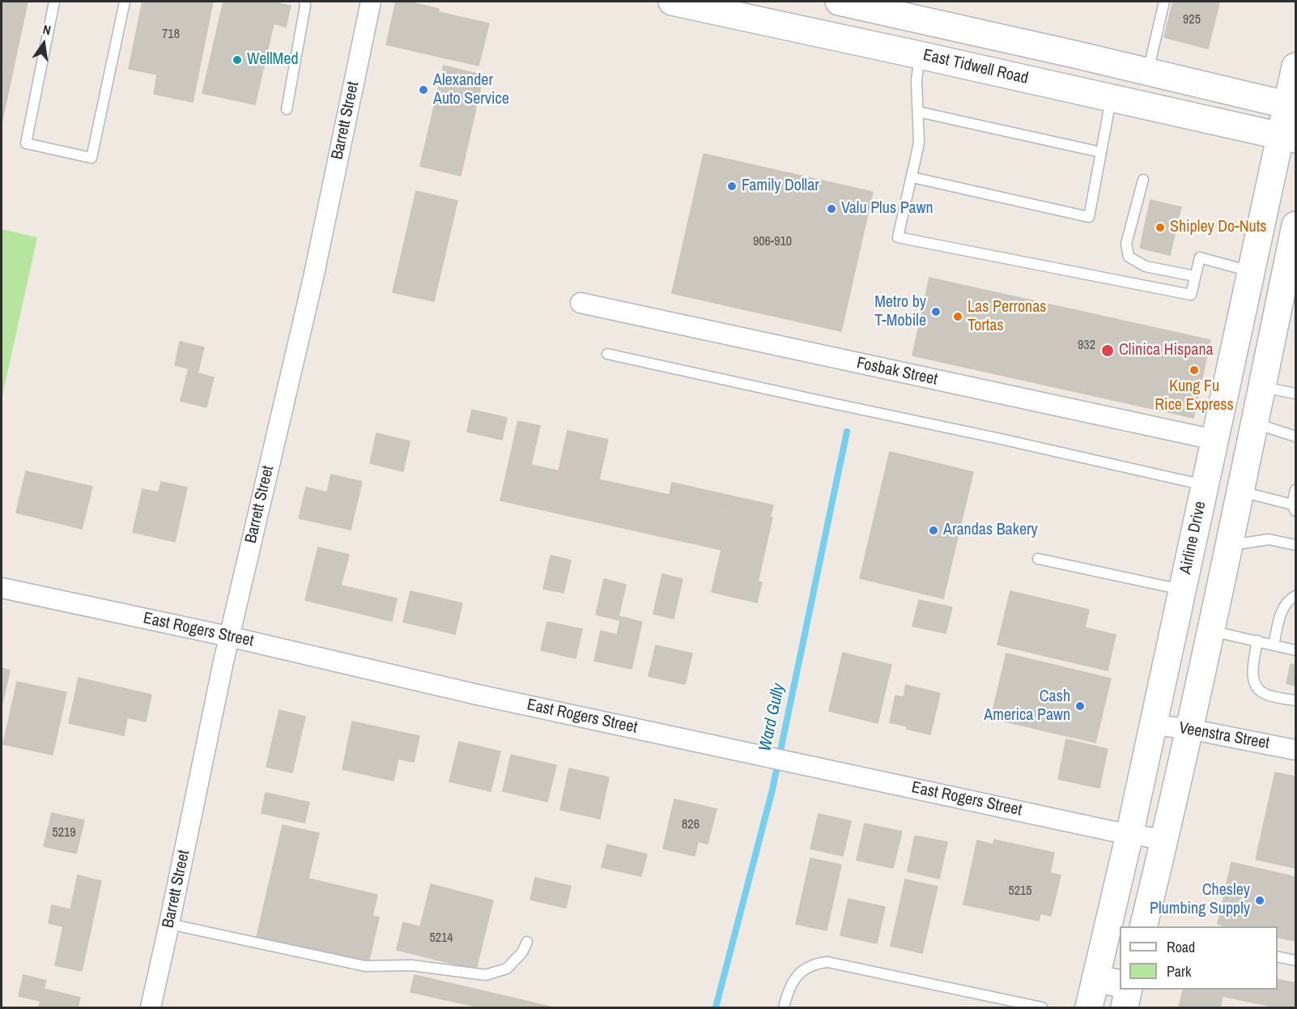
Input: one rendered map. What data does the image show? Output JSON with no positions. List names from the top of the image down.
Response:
{
  "streets": {
    "main road": ["East Tidwell Road", "Airline Drive"],
    "street": [
      "Barrett Street",
      "Fosbak Street",
      "East Rogers Street",
      "Veenstra Street"
    ]
  },
  "crossings": [
    ["East Tidwell Road", "Airline Drive"],
    ["Barrett Street", "East Rogers Street"],
    ["Fosbak Street", "Airline Drive"],
    ["Airline Drive", "East Rogers Street"],
    ["Airline Drive", "Veenstra Street"]
  ],
  "water": ["Ward Gully"],
  "places": [
    "WellMed",
    "Alexander Auto Service",
    "Family Dollar",
    "Valu Plus Pawn",
    "Shipley Do-Nuts",
    "Metro by T-Mobile",
    "Las Perronas Tortas",
    "Clinica Hispana",
    "Kung Fu Rice Express",
    "Arandas Bakery",
    "Cash America Pawn",
    "Chesley Plumbing Supply"
  ],
  "house_numbers": [
    "925",
    "718",
    "906-910",
    "932",
    "826",
    "5219",
    "5215",
    "5214"
  ],
  "legend": ["Road", "Park"],
  "north": "top"
}
